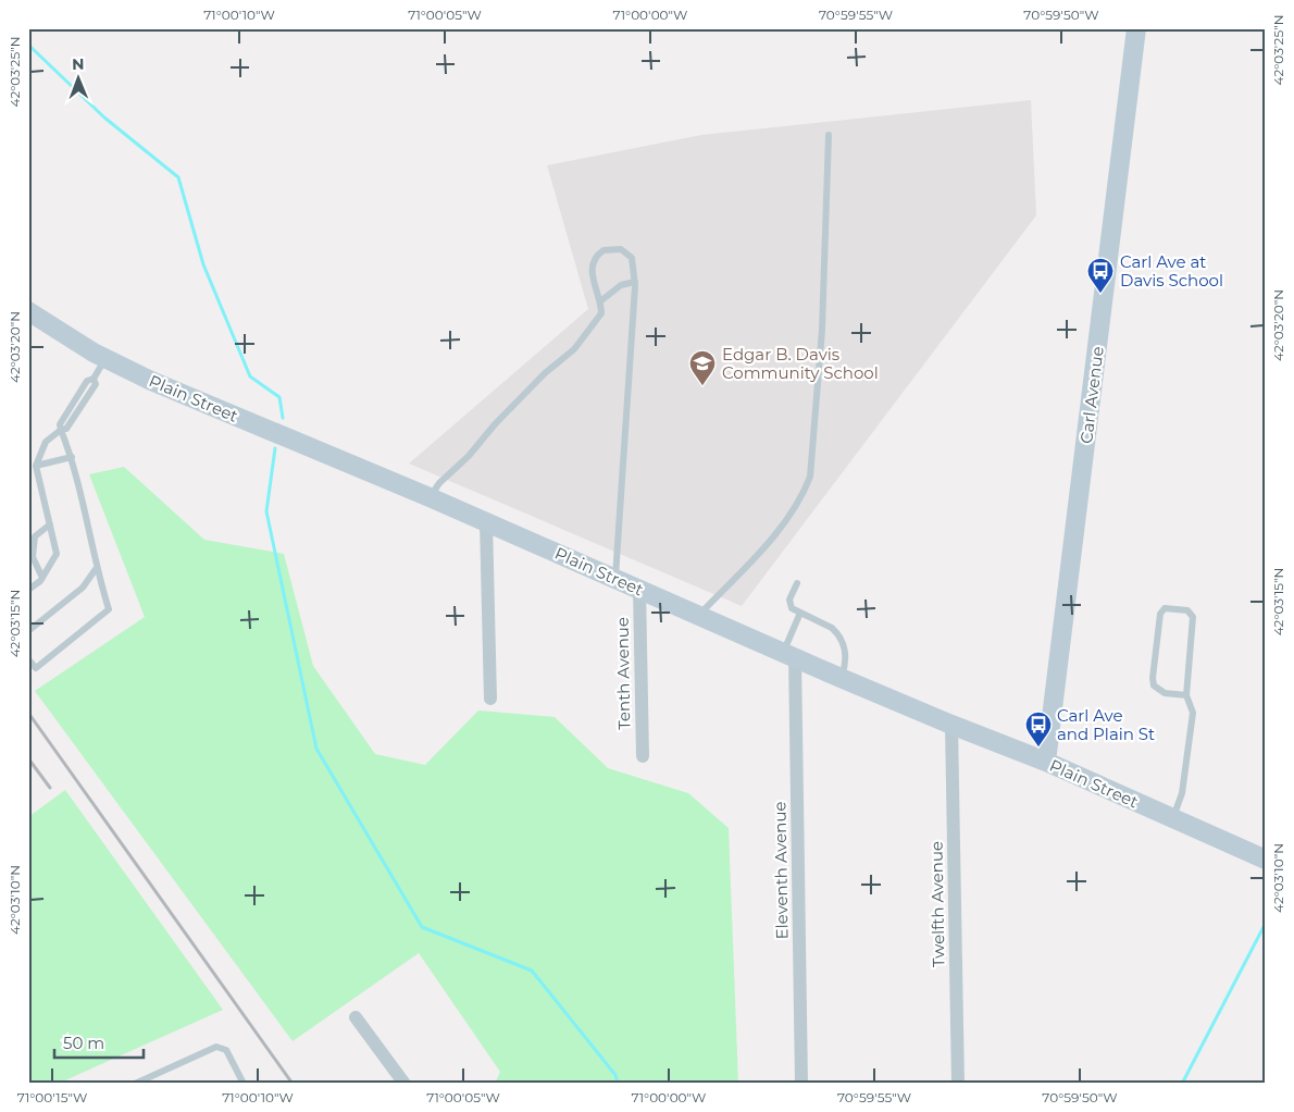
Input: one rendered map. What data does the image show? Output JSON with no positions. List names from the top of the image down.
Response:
{
  "streets": {
    "main road": ["Carl Avenue", "Plain Street"],
    "street": ["Tenth Avenue", "Eleventh Avenue", "Twelfth Avenue"]
  },
  "crossings": [
    ["Carl Avenue", "Plain Street"],
    ["Plain Street", "Tenth Avenue"],
    ["Plain Street", "Eleventh Avenue"],
    ["Plain Street", "Twelfth Avenue"]
  ],
  "places": {
    "bus stop": ["Carl Ave at Davis School", "Carl Ave and Plain St"],
    "school or university": ["Edgar B. Davis Community School"]
  },
  "scale_bar": "50 m",
  "north": "top",
  "coordinates": [
    "71°00'10\"W",
    "71°00'05\"W",
    "71°00'00\"W",
    "70°59'55\"W",
    "70°59'50\"W",
    "42°03'25\"N",
    "42°03'20\"N",
    "42°03'15\"N",
    "42°03'10\"N",
    "71°00'15\"W"
  ]
}
